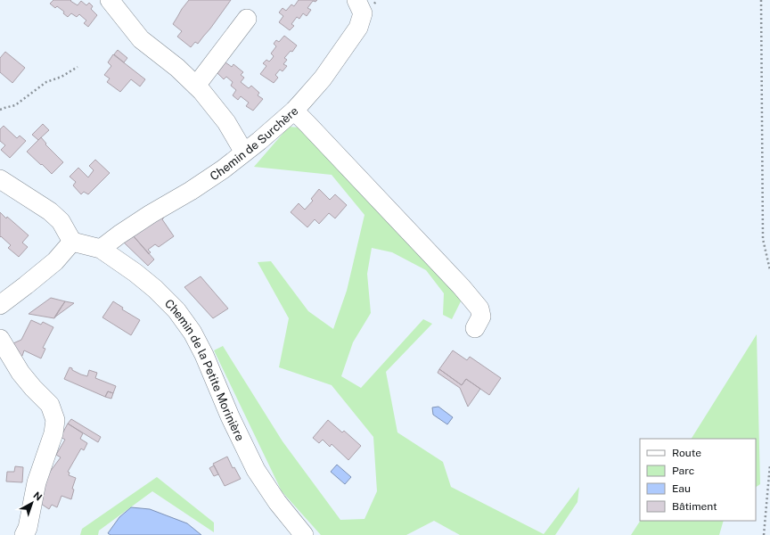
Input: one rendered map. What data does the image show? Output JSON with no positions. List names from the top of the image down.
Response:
{
  "streets": {
    "street": ["Chemin de Surchère", "Chemin de la Petite Morinière"]
  },
  "crossings": [
    ["Chemin de Surchère", "Chemin de la Petite Morinière"]
  ],
  "legend": [
    "Route",
    "Parc",
    "Eau",
    "Bâtiment"
  ],
  "north": "top right"
}
